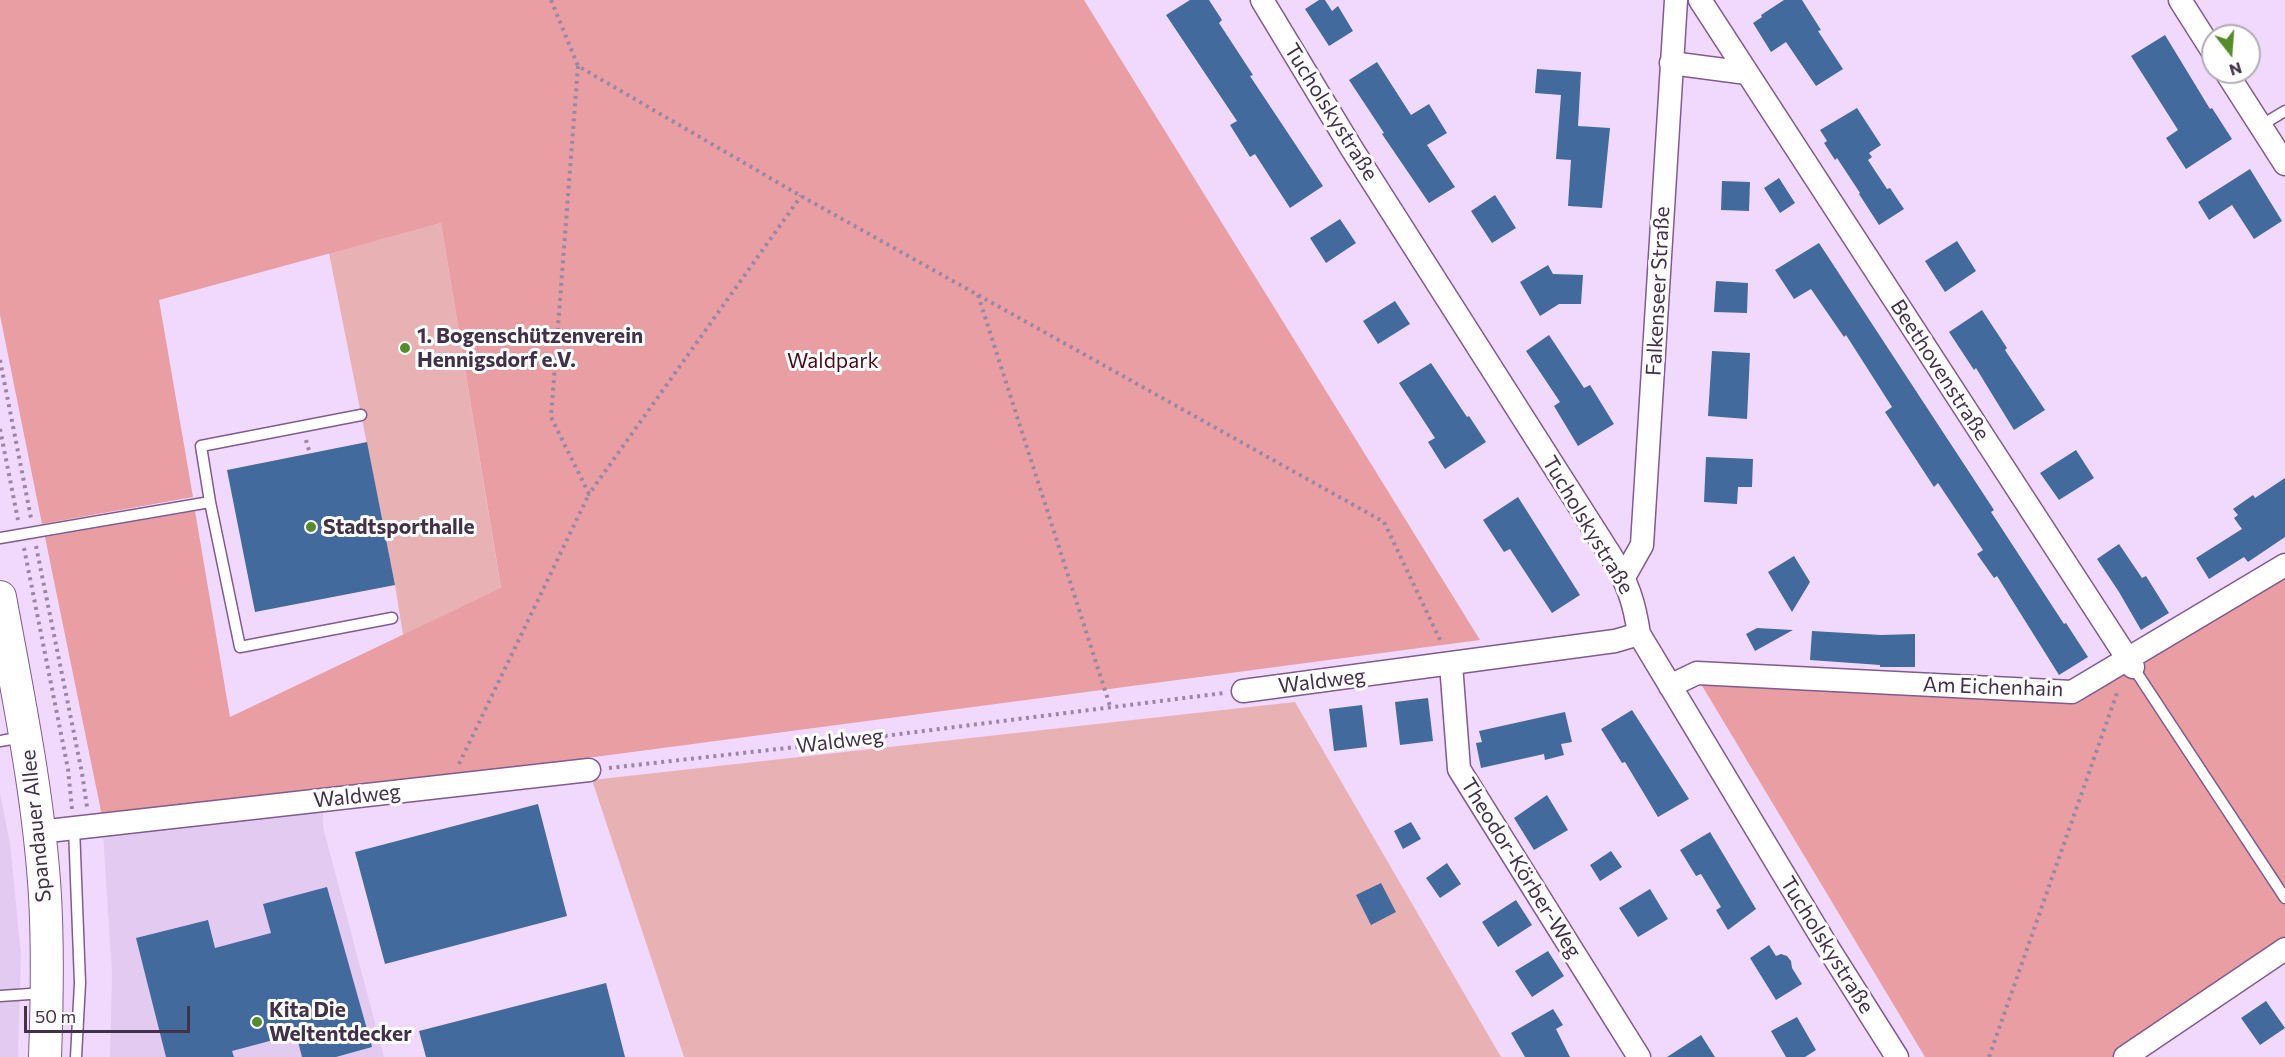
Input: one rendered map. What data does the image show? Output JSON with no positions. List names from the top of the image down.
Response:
{
  "streets": {
    "main road": ["Spandauer Allee"],
    "street": [
      "Tucholskystraße",
      "Falkenseer Straße",
      "Beethovenstraße",
      "Waldweg",
      "Am Eichenhain",
      "Theodor-Körber-Weg"
    ]
  },
  "crossings": [
    ["Tucholskystraße", "Falkenseer Straße"],
    ["Tucholskystraße", "Waldweg"],
    ["Tucholskystraße", "Am Eichenhain"],
    ["Beethovenstraße", "Am Eichenhain"],
    ["Waldweg", "Spandauer Allee"],
    ["Waldweg", "Theodor-Körber-Weg"]
  ],
  "parks": ["Waldpark"],
  "places": ["1. Bogenschützenverein Hennigsdorf e.V.", "Stadtsporthalle", "Kita Die Weltentdecker"],
  "scale_bar": "50 m",
  "north": "bottom"
}
